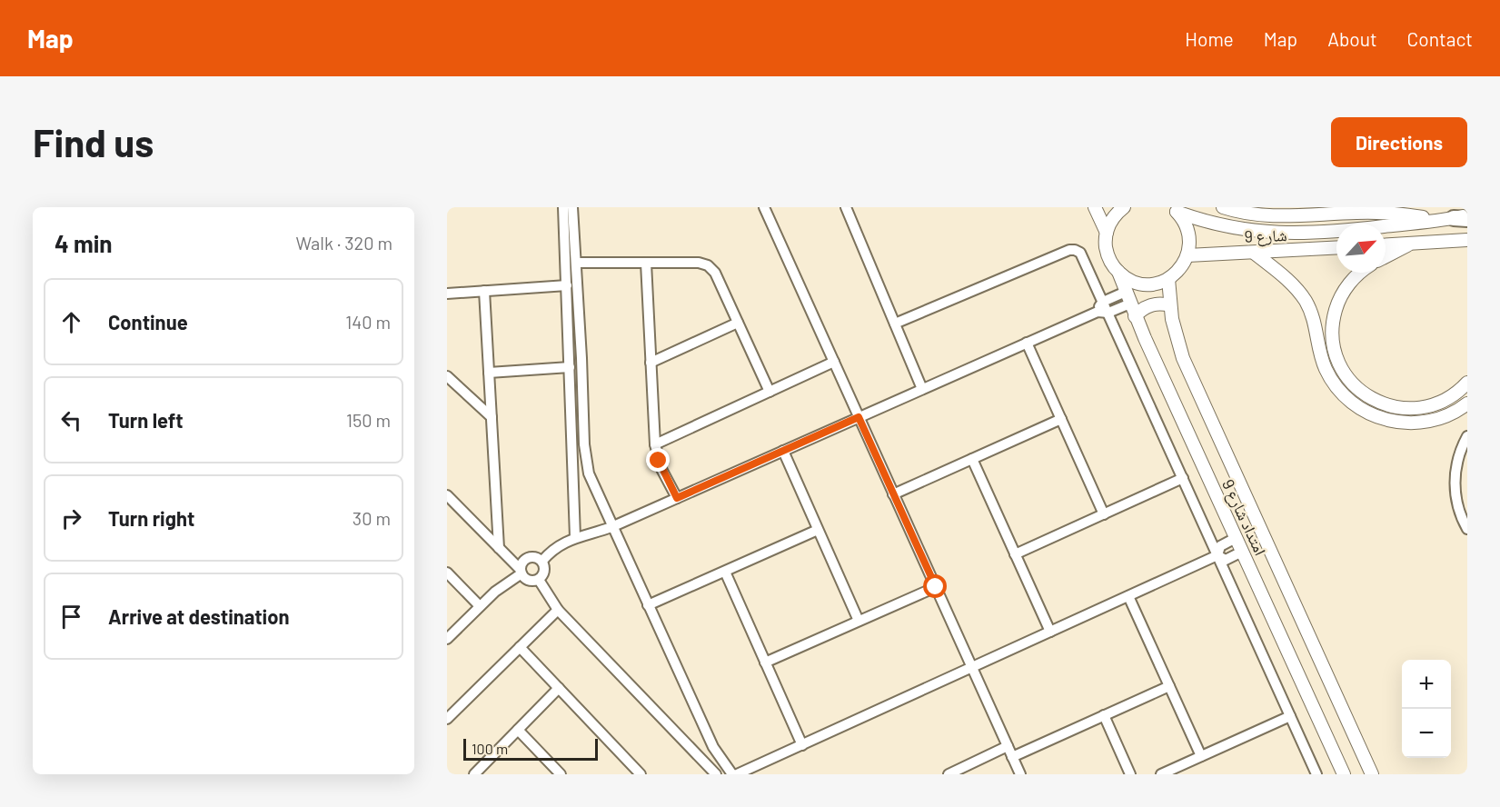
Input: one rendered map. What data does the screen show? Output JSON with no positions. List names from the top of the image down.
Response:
{
  "streets": {
    "main road": ["شارع 9", "امتداد شارع 9"]
  },
  "scale_bar": "100 m",
  "north": "top right",
  "page": {
    "header": "Map",
    "nav": [
      "Home",
      "Map",
      "About",
      "Contact"
    ],
    "buttons": "Directions",
    "title": "Find us",
    "heading": ["4 min", "Walk · 320 m"],
    "list": [
      ["Continue", "140 m"],
      ["Turn left", "150 m"],
      ["Turn right", "30 m"],
      "Arrive at destination"
    ],
    "map_buttons": ["+", "−"],
    "scale": "100 m"
  }
}
